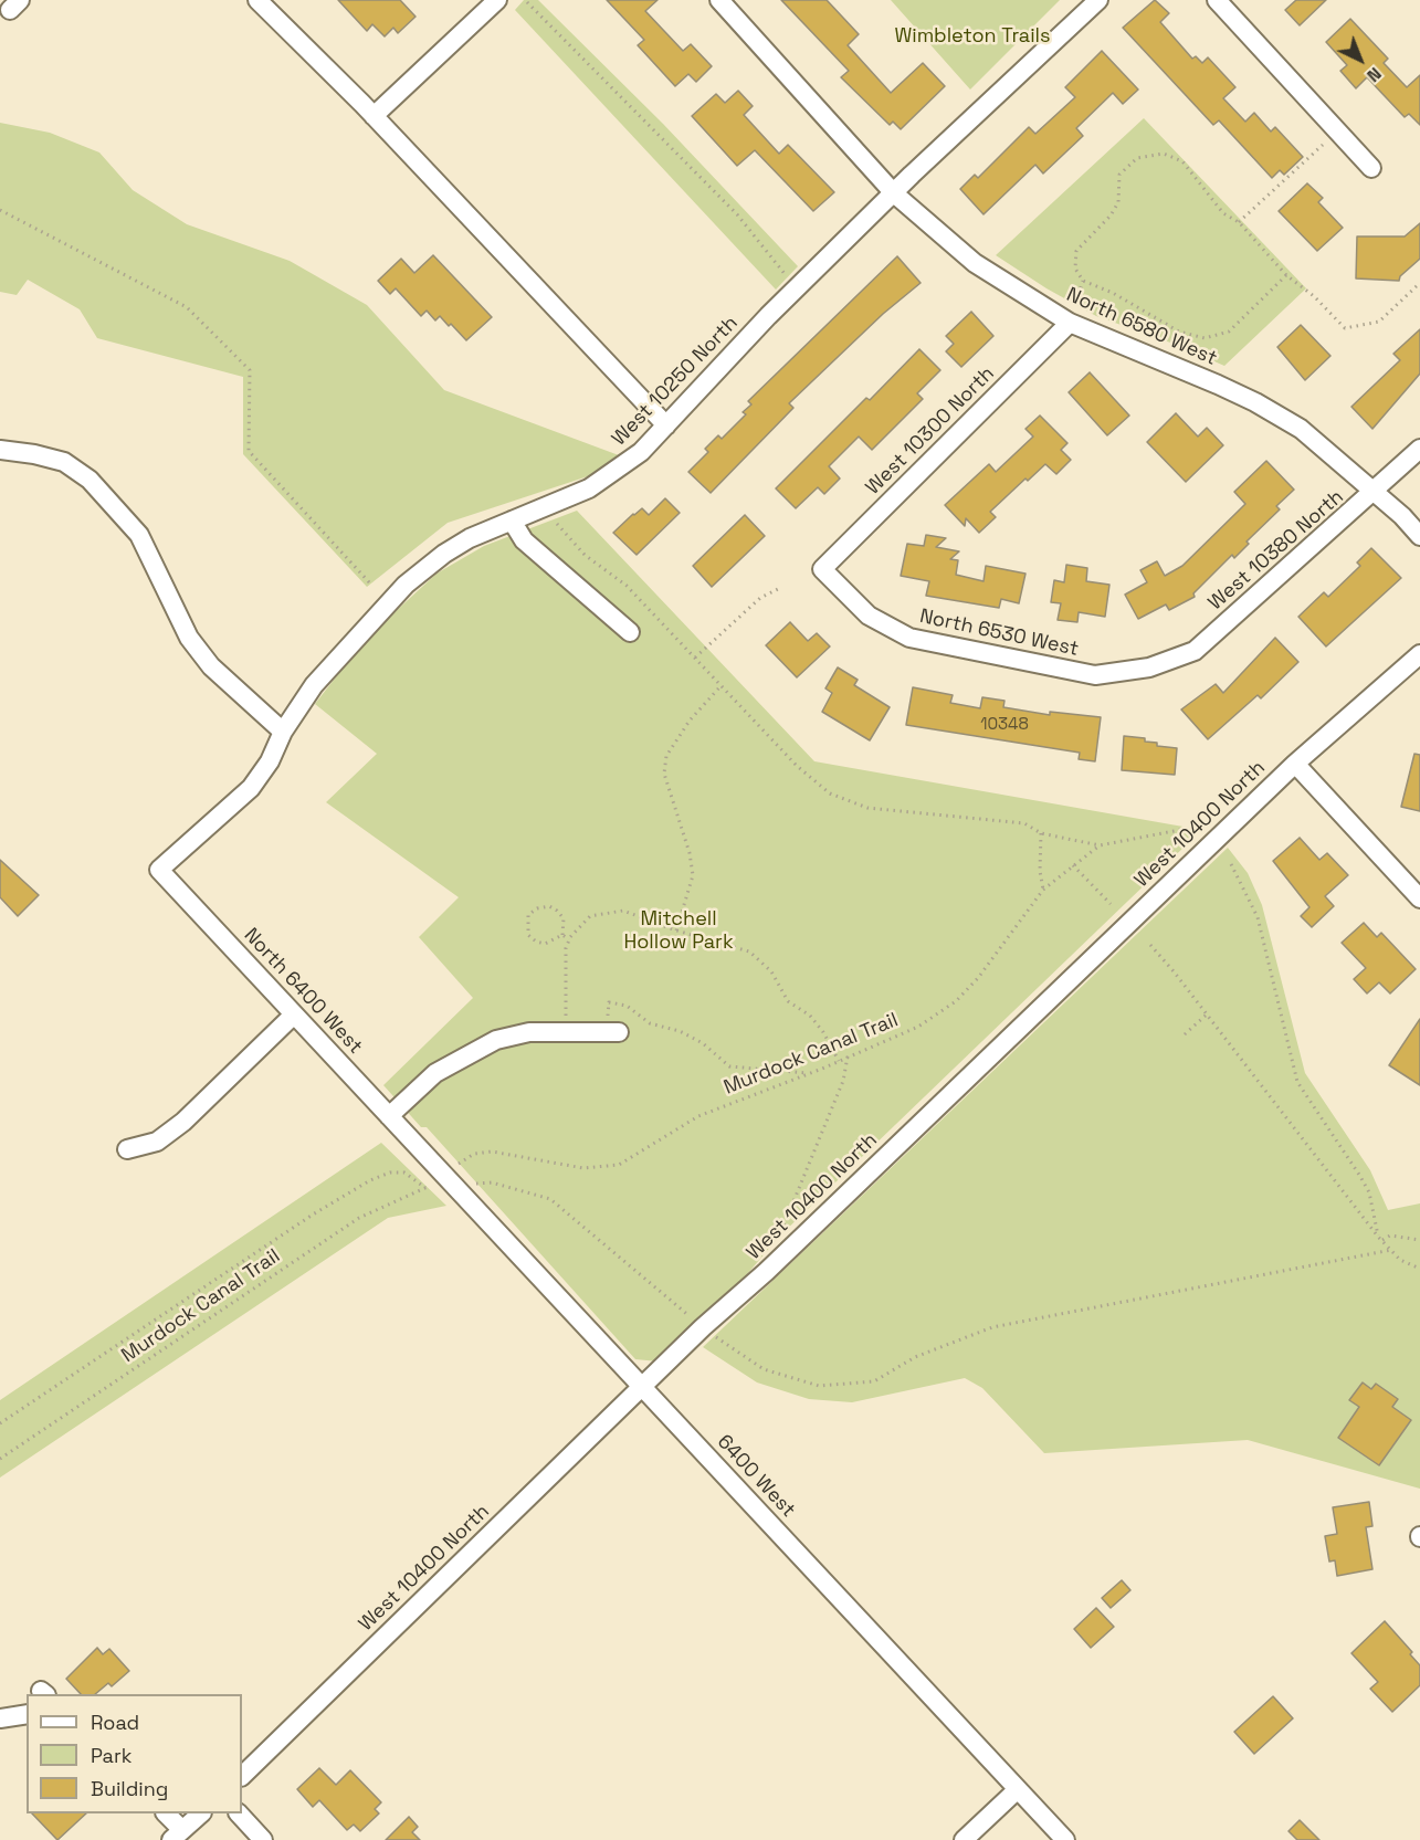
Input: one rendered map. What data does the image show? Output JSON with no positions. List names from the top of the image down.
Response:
{
  "streets": {
    "street": [
      "North 6580 West",
      "West 10250 North",
      "West 10300 North",
      "West 10380 North",
      "North 6530 West",
      "West 10400 North",
      "North 6400 West",
      "6400 West"
    ],
    "path": ["Murdock Canal Trail"]
  },
  "crossings": [
    ["North 6580 West", "West 10250 North"],
    ["North 6580 West", "West 10300 North"],
    ["North 6580 West", "West 10380 North"],
    ["West 10250 North", "North 6400 West"],
    ["West 10300 North", "North 6530 West"],
    ["West 10380 North", "North 6530 West"],
    ["West 10400 North", "6400 West"],
    ["North 6400 West", "6400 West"]
  ],
  "parks": ["Wimbleton Trails", "Mitchell Hollow Park"],
  "house_numbers": ["10348"],
  "legend": ["Road", "Park", "Building"],
  "north": "bottom right"
}
